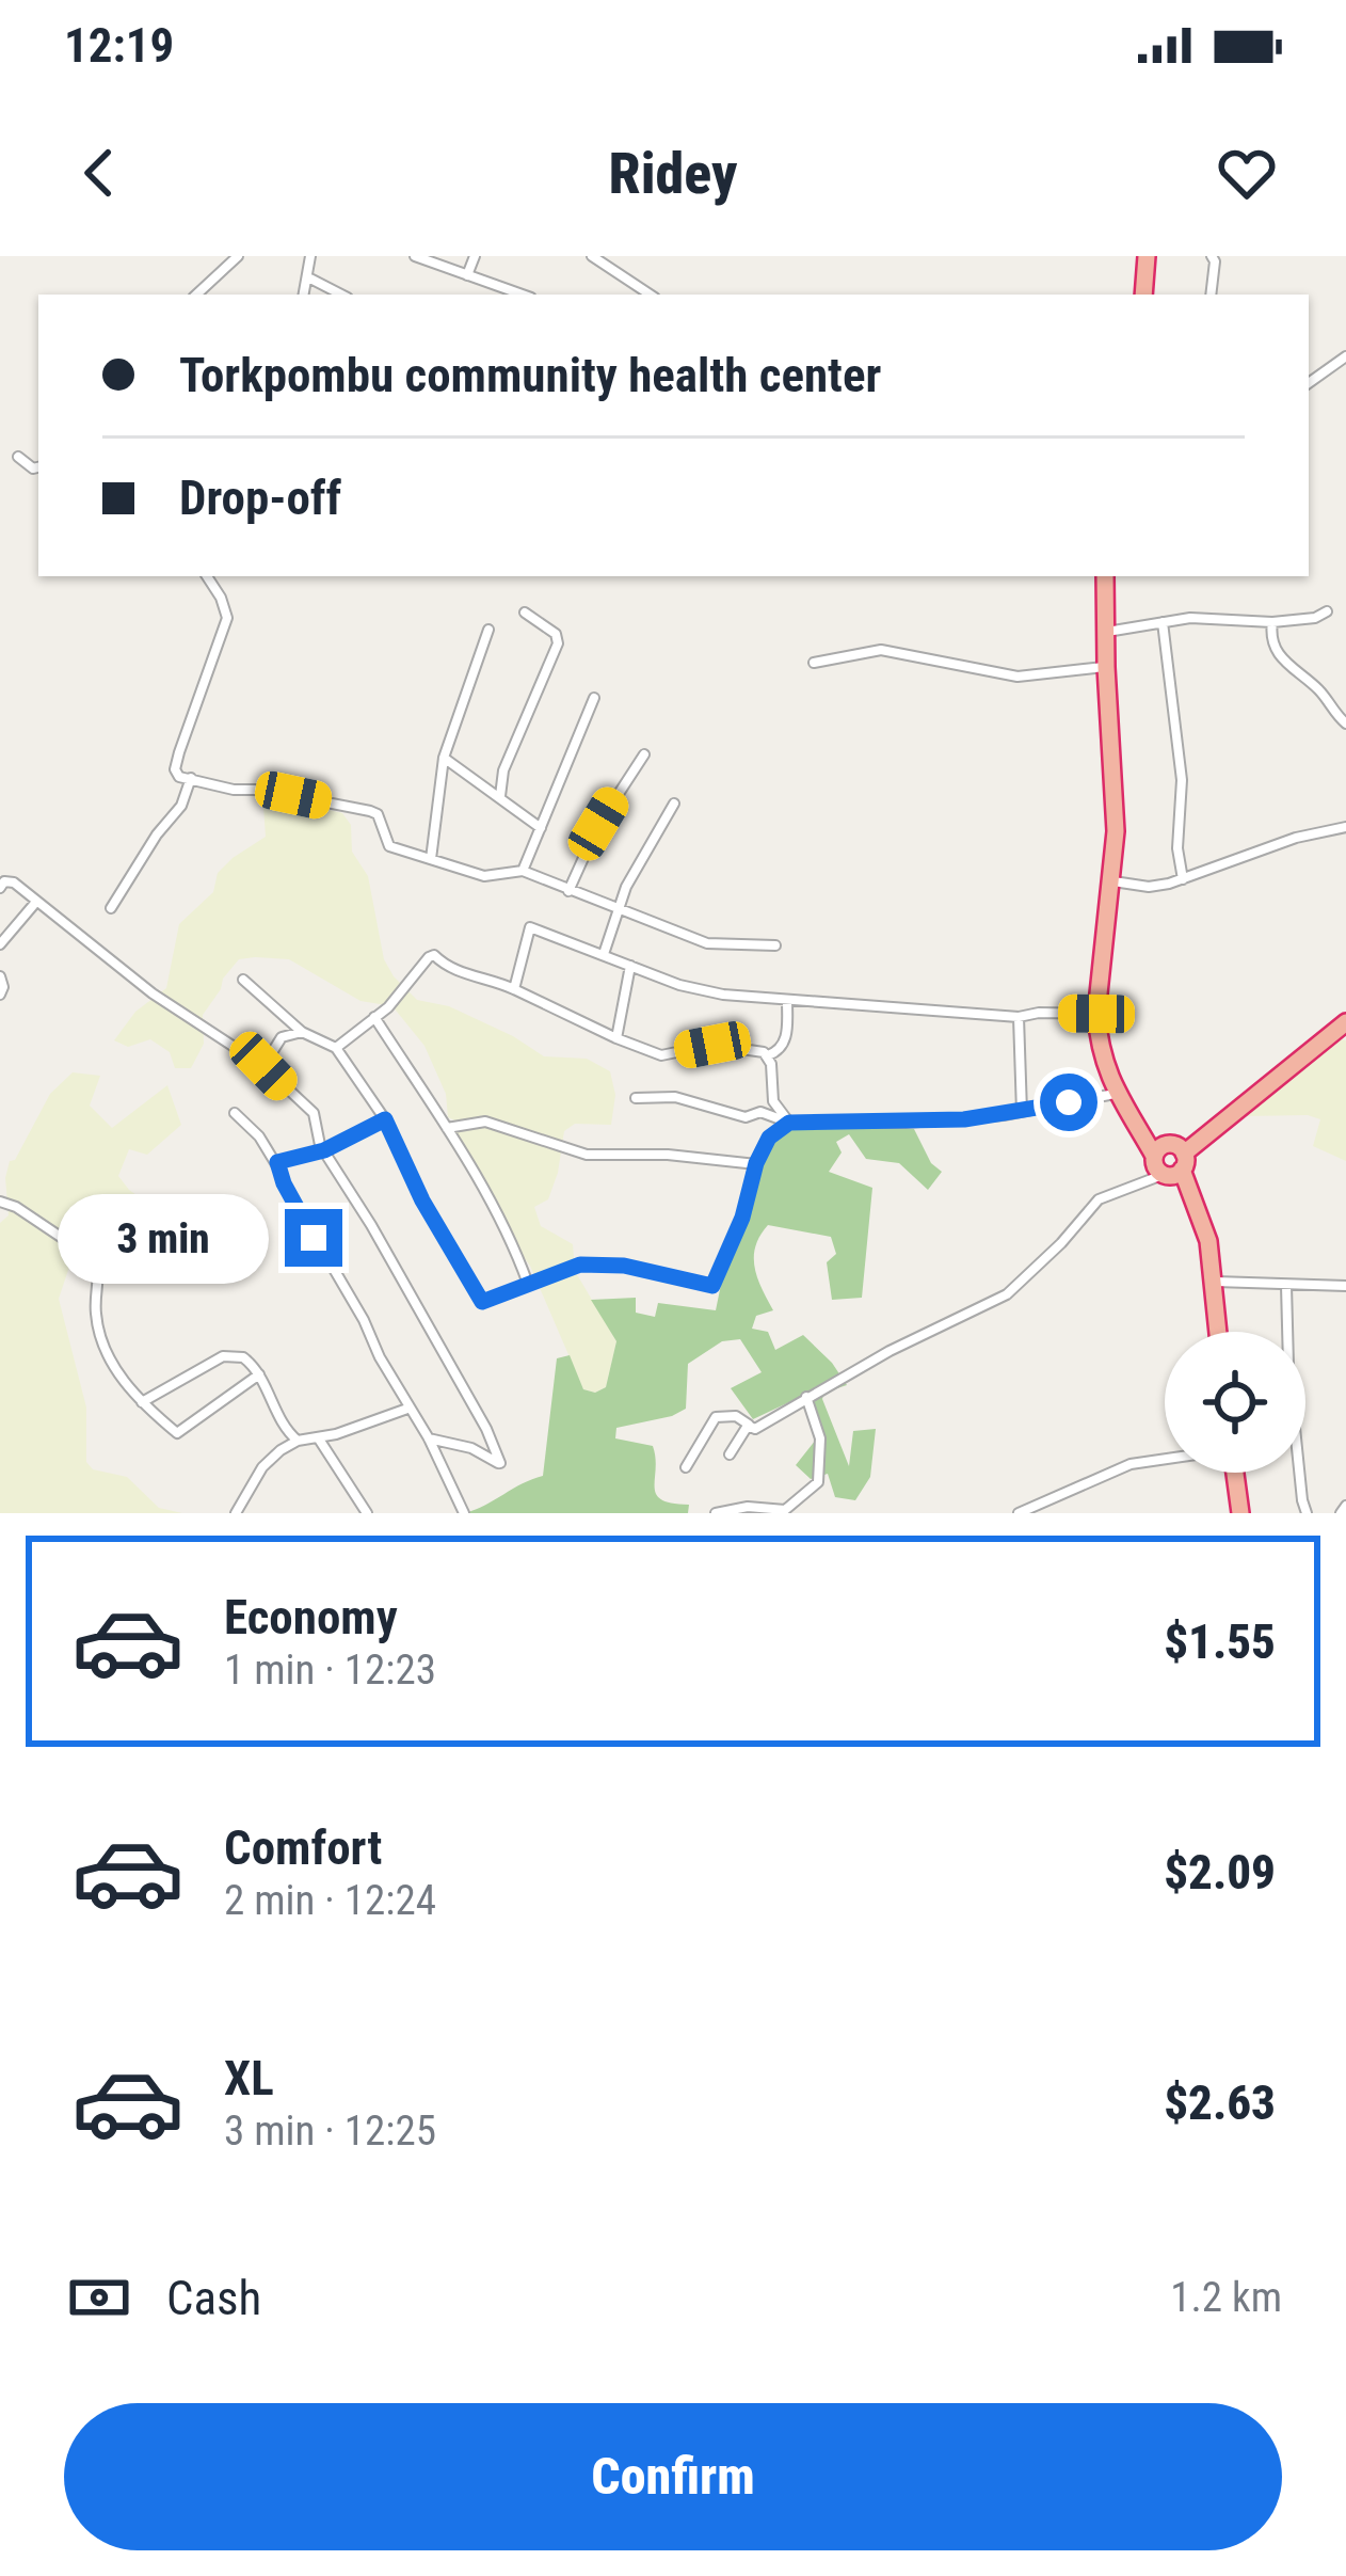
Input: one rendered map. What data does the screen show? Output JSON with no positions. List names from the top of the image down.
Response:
{
  "page": {
    "status": "12:19",
    "header": "Ridey",
    "banner": ["Torkpombu community health center", "Drop-off"],
    "bubble": "3 min",
    "list": [
      {
        "name": "Economy",
        "note": "1 min · 12:23",
        "value": "$1.55"
      },
      {
        "name": "Comfort",
        "note": "2 min · 12:24",
        "value": "$2.09"
      },
      {
        "name": "XL",
        "note": "3 min · 12:25",
        "value": "$2.63"
      }
    ],
    "pay": ["Cash", "1.2 km"],
    "buttons": "Confirm"
  }
}
